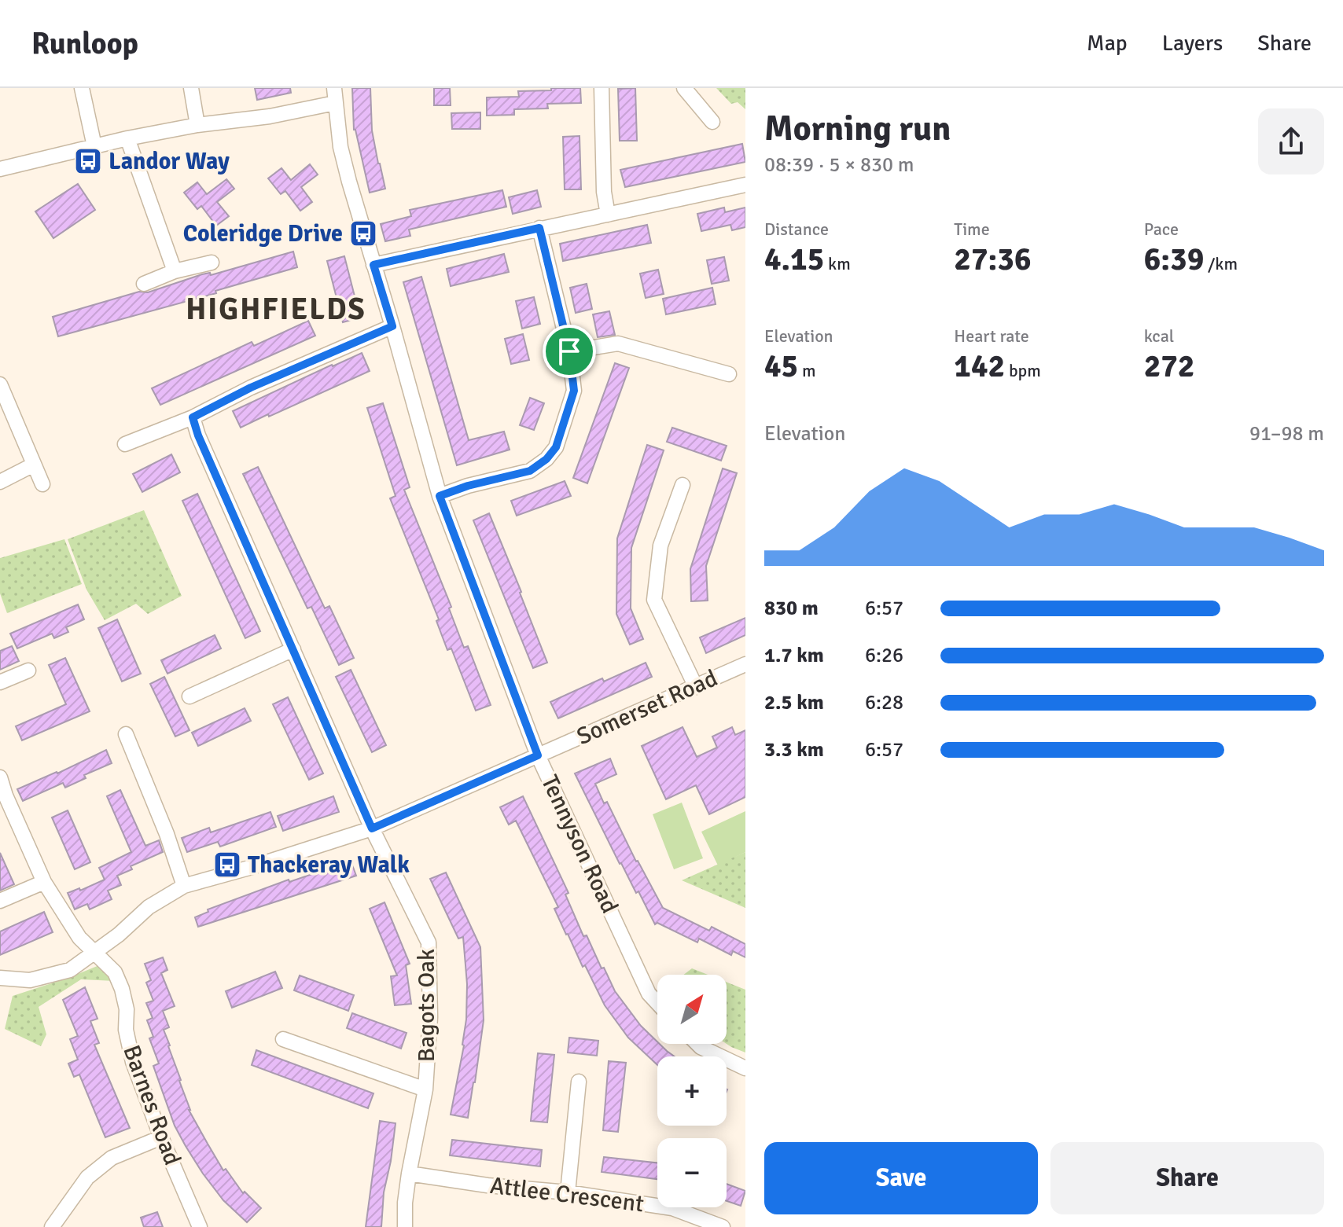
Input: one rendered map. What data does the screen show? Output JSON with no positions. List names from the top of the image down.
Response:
{
  "streets": {
    "street": [
      "Somerset Road",
      "Tennyson Road",
      "Bagots Oak",
      "Barnes Road",
      "Attlee Crescent"
    ]
  },
  "crossings": [
    ["Somerset Road", "Tennyson Road"],
    ["Somerset Road", "Bagots Oak"],
    ["Somerset Road", "Barnes Road"],
    ["Bagots Oak", "Attlee Crescent"]
  ],
  "districts": ["HIGHFIELDS"],
  "places": {
    "bus stop": ["Landor Way", "Coleridge Drive", "Thackeray Walk"]
  },
  "north": "top right",
  "page": {
    "header": "Runloop",
    "nav": ["Map", "Layers", "Share"],
    "heading": ["Morning run", "08:39 · 5 × 830 m"],
    "stats": [
      ["Distance", "4.15 km"],
      ["Time", "27:36"],
      ["Pace", "6:39 /km"],
      ["Elevation", "45 m"],
      ["Heart rate", "142 bpm"],
      ["kcal", "272"]
    ],
    "chart": ["Elevation", "91–98 m"],
    "list": [
      {
        "name": "830 m",
        "note": "6:57"
      },
      {
        "name": "1.7 km",
        "note": "6:26"
      },
      {
        "name": "2.5 km",
        "note": "6:28"
      },
      {
        "name": "3.3 km",
        "note": "6:57"
      }
    ],
    "map_buttons": ["+", "−"],
    "buttons": ["Save", "Share"]
  }
}
